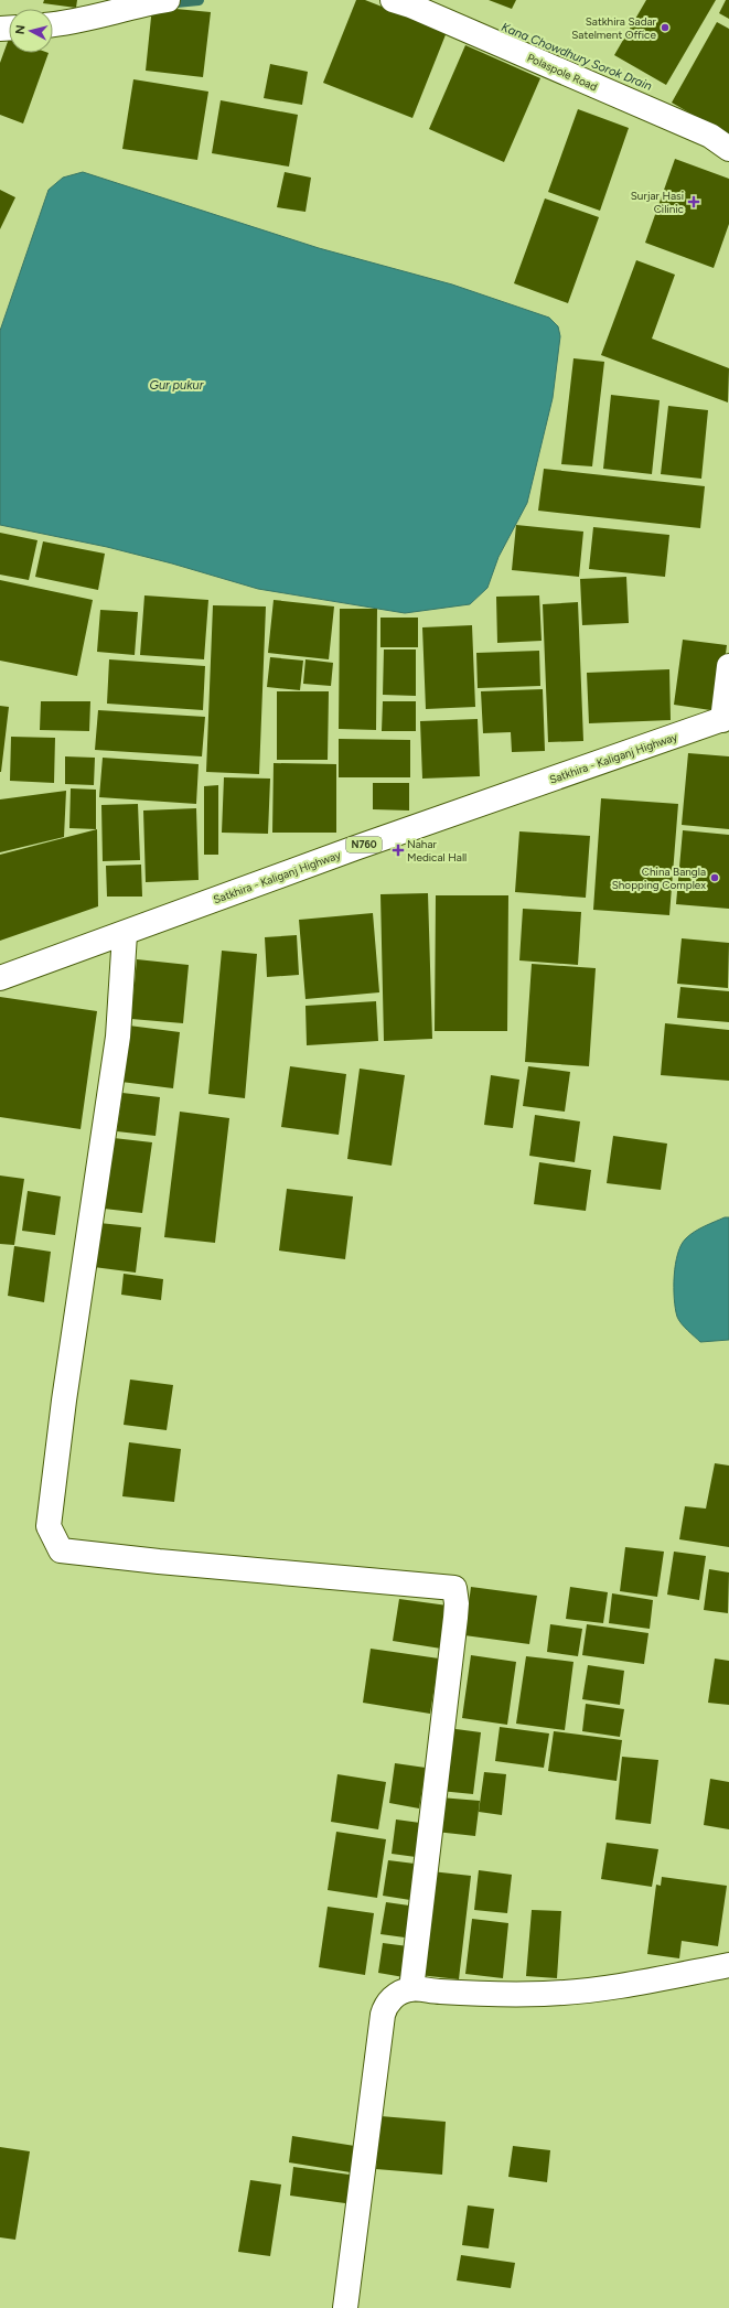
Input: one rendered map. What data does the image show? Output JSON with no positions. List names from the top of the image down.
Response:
{
  "streets": {
    "main road": ["Polaspole Road", "Satkhira - Kaliganj Highway", "N760"]
  },
  "water": ["Kana Chowdhury Sorok Drain", "Gur pukur"],
  "places": {
    "other": ["Satkhira Sadar Satelment Office", "China Bangla Shopping Complex"],
    "health": ["Surjar Hasi Cilinic", "Nahar Medical Hall"]
  },
  "north": "left"
}
